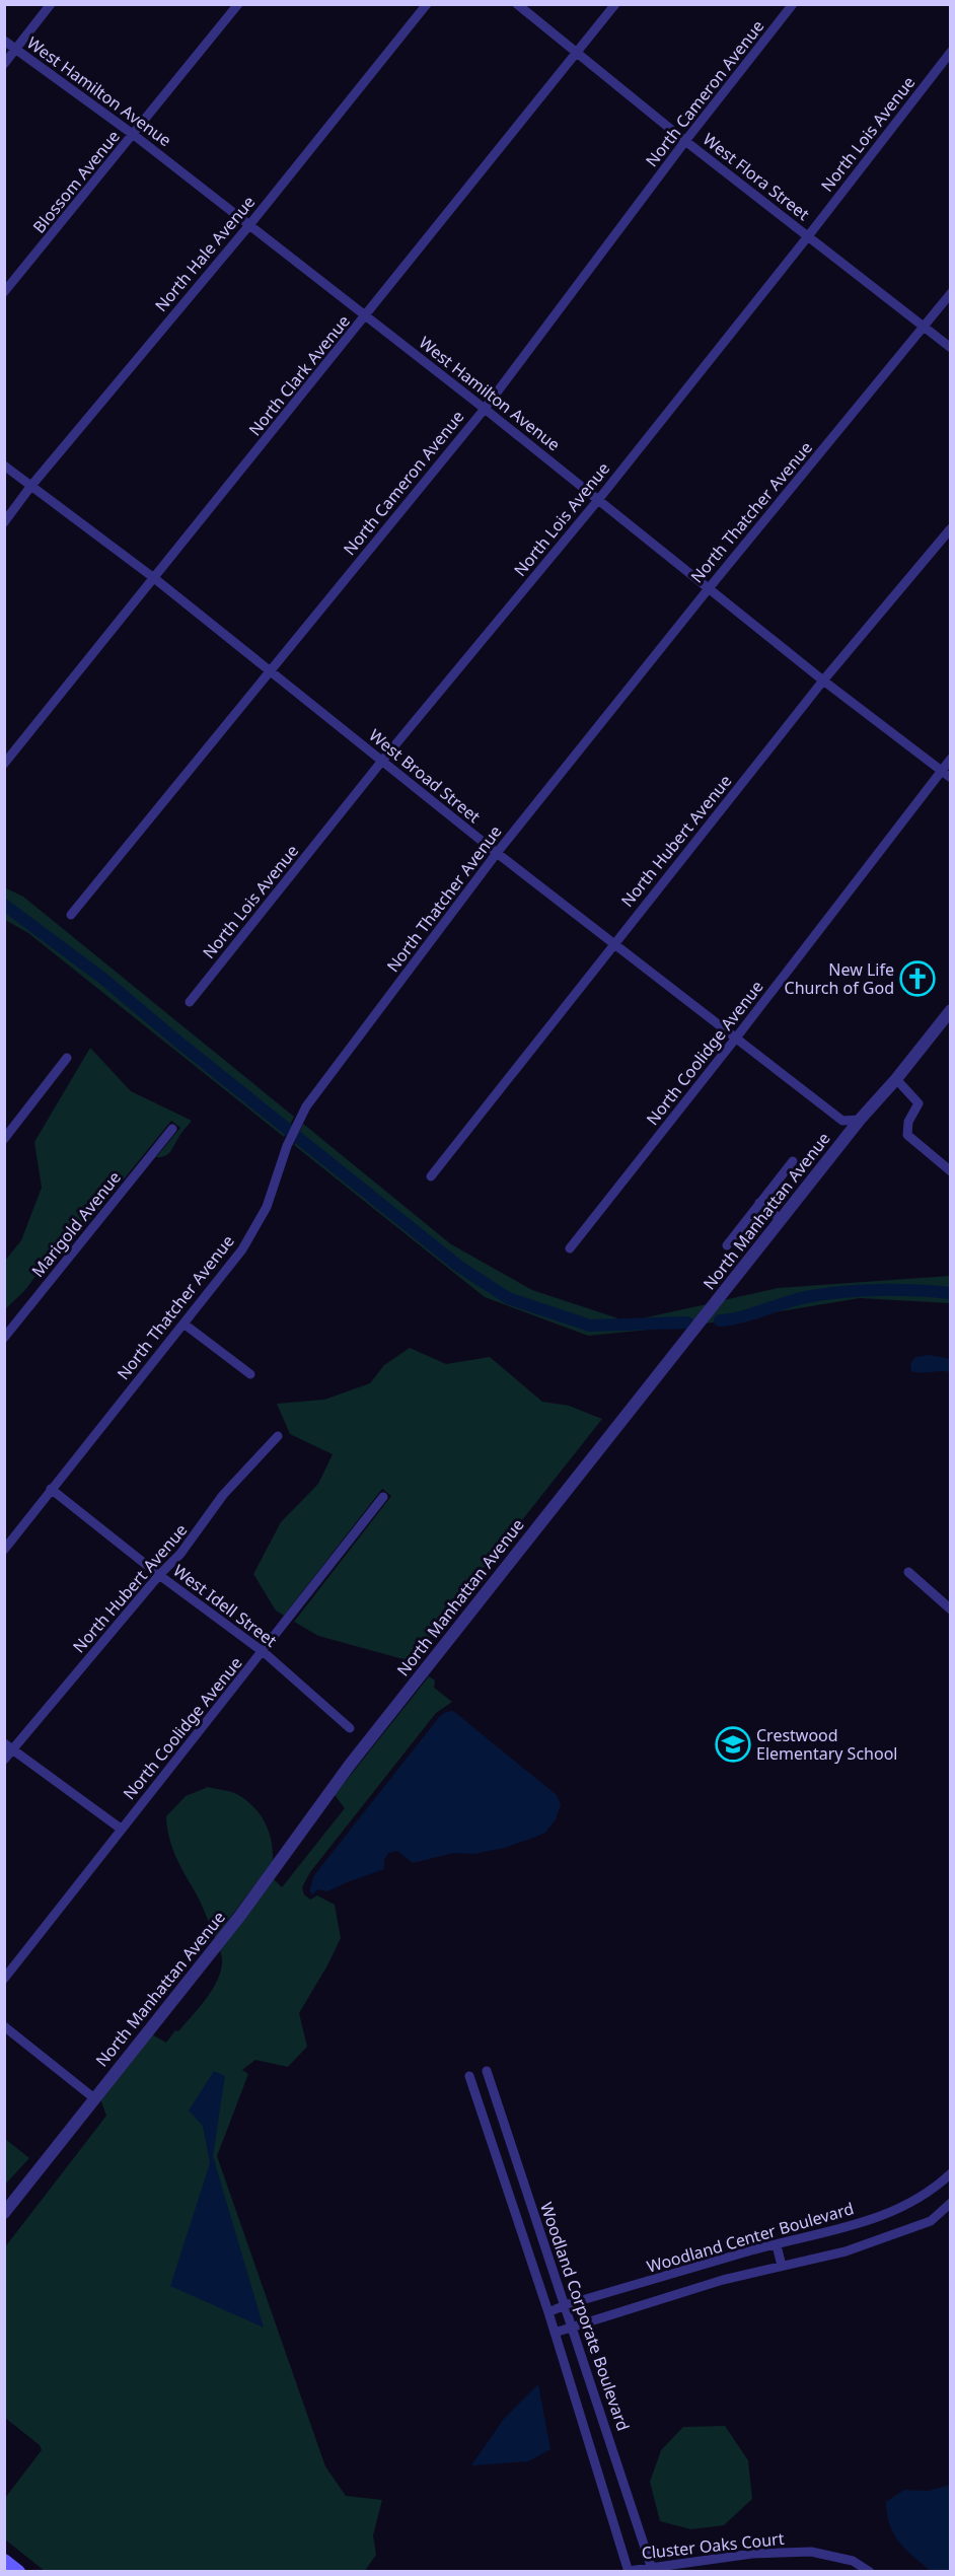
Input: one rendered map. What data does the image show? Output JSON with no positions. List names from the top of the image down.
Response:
{
  "streets": {
    "street": [
      "West Hamilton Avenue",
      "North Cameron Avenue",
      "North Lois Avenue",
      "West Flora Street",
      "Blossom Avenue",
      "North Hale Avenue",
      "North Clark Avenue",
      "North Thatcher Avenue",
      "West Broad Street",
      "North Hubert Avenue",
      "North Coolidge Avenue",
      "North Manhattan Avenue",
      "Marigold Avenue",
      "West Idell Street",
      "Woodland Center Boulevard",
      "Woodland Corporate Boulevard",
      "Cluster Oaks Court"
    ]
  },
  "crossings": [
    ["West Hamilton Avenue", "North Cameron Avenue"],
    ["West Hamilton Avenue", "North Lois Avenue"],
    ["West Hamilton Avenue", "Blossom Avenue"],
    ["West Hamilton Avenue", "North Hale Avenue"],
    ["West Hamilton Avenue", "North Clark Avenue"],
    ["West Hamilton Avenue", "North Thatcher Avenue"],
    ["West Hamilton Avenue", "North Hubert Avenue"],
    ["West Hamilton Avenue", "North Coolidge Avenue"],
    ["North Cameron Avenue", "West Flora Street"],
    ["North Cameron Avenue", "West Broad Street"],
    ["North Lois Avenue", "West Flora Street"],
    ["North Lois Avenue", "West Broad Street"],
    ["West Flora Street", "North Clark Avenue"],
    ["West Flora Street", "North Thatcher Avenue"],
    ["North Hale Avenue", "West Broad Street"],
    ["North Clark Avenue", "West Broad Street"],
    ["North Thatcher Avenue", "West Broad Street"],
    ["North Thatcher Avenue", "West Idell Street"],
    ["West Broad Street", "North Hubert Avenue"],
    ["West Broad Street", "North Coolidge Avenue"],
    ["West Broad Street", "North Manhattan Avenue"],
    ["North Hubert Avenue", "West Idell Street"],
    ["North Coolidge Avenue", "West Idell Street"],
    ["Woodland Center Boulevard", "Woodland Corporate Boulevard"],
    ["Woodland Corporate Boulevard", "Cluster Oaks Court"]
  ],
  "places": {
    "church": ["New Life Church of God"],
    "school or university": ["Crestwood Elementary School"]
  }
}
